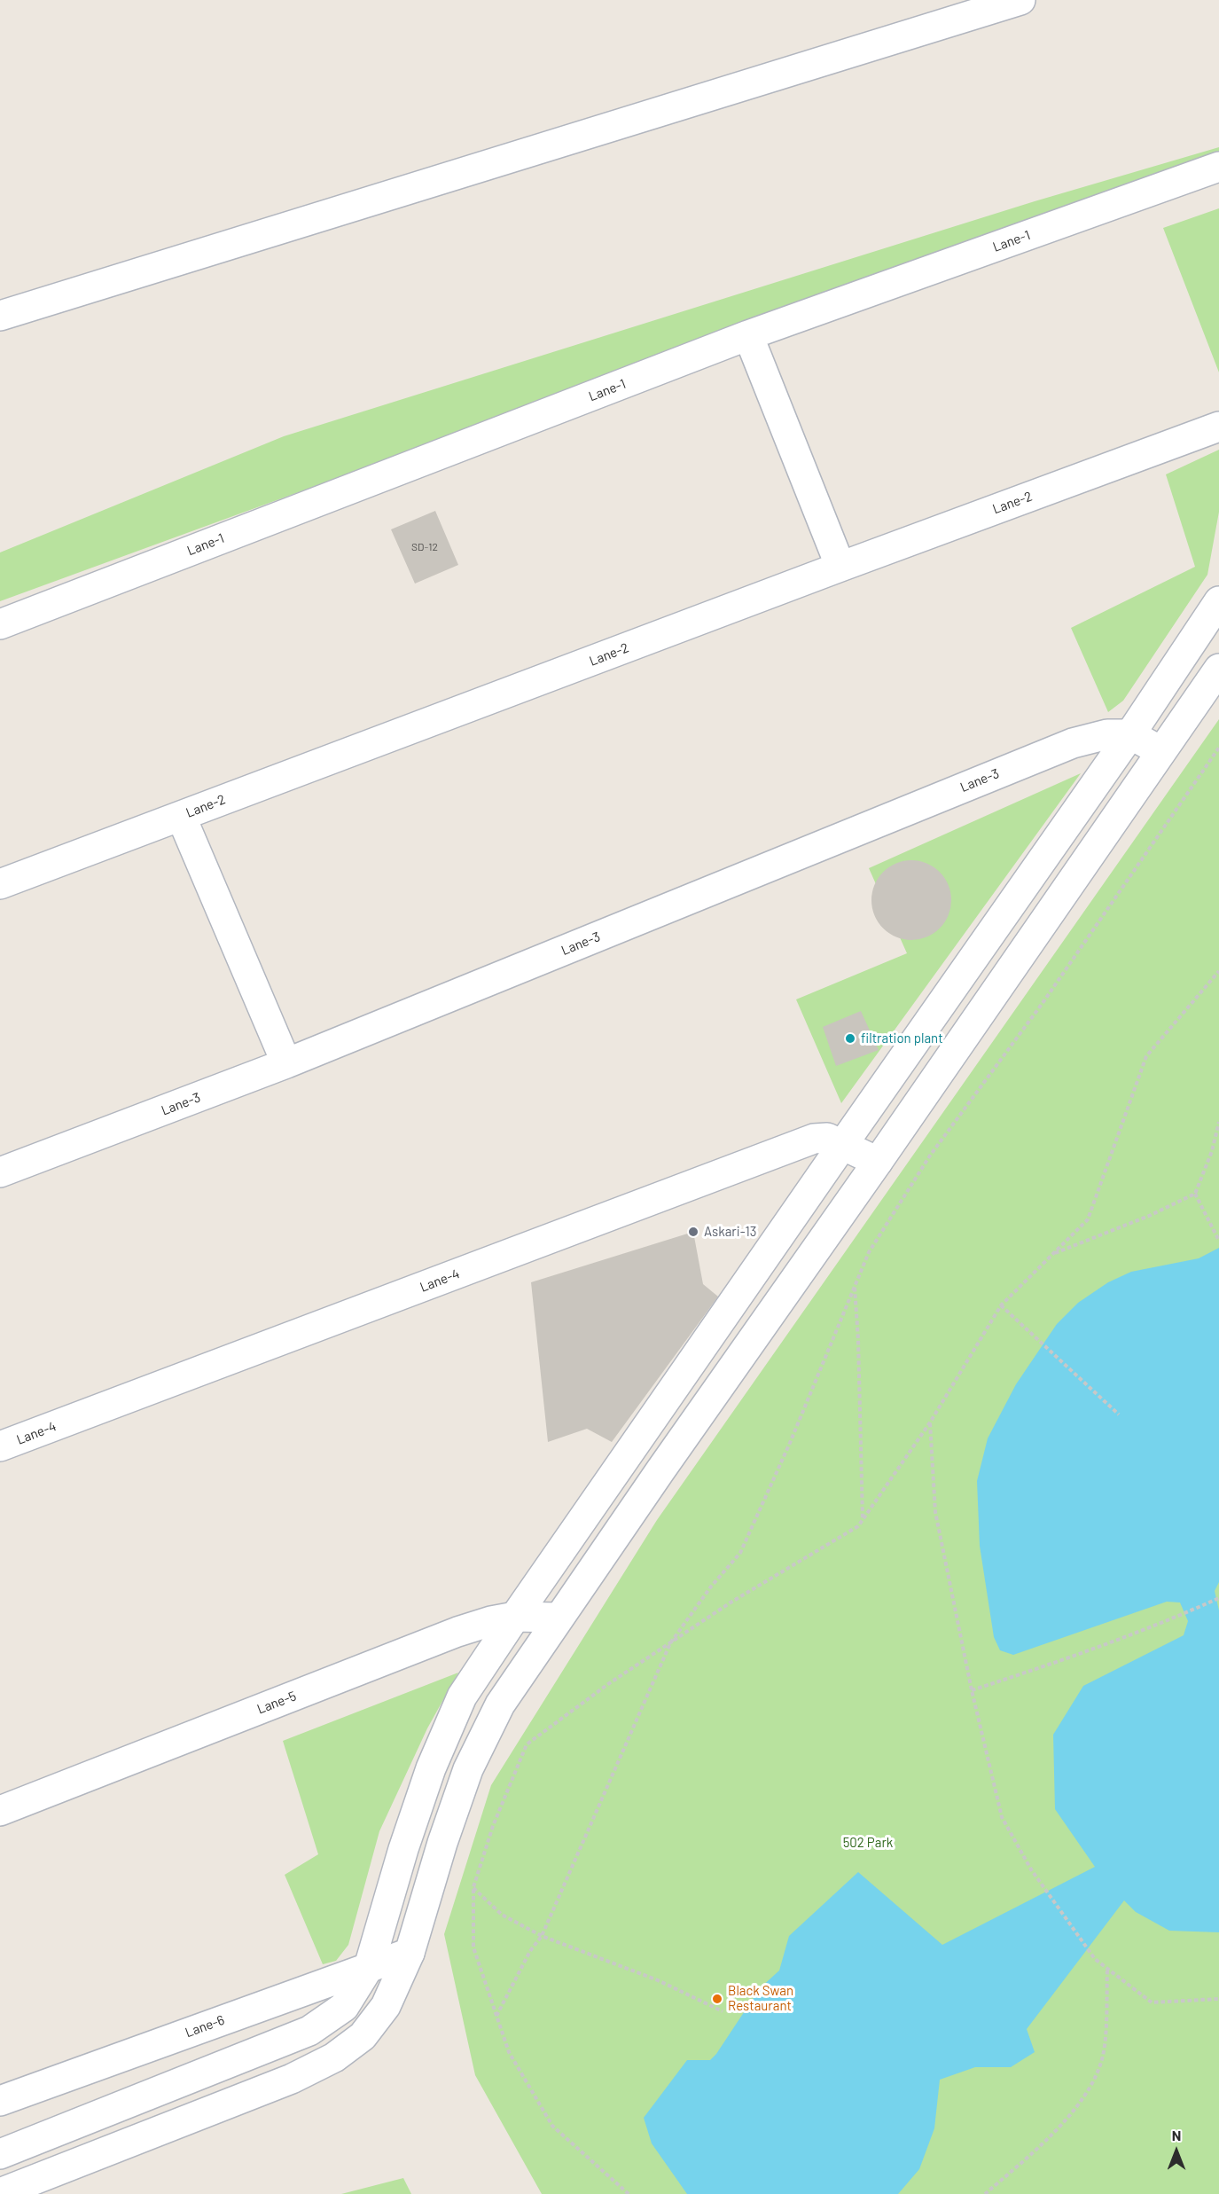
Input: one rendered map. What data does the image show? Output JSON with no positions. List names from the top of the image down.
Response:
{
  "streets": {
    "street": [
      "Lane-1",
      "Lane-2",
      "Lane-3",
      "Lane-4",
      "Lane-5",
      "Lane-6"
    ]
  },
  "parks": ["502 Park"],
  "places": ["filtration plant", "Askari-13", "Black Swan Restaurant"],
  "house_numbers": ["SD-12"],
  "north": "top"
}
